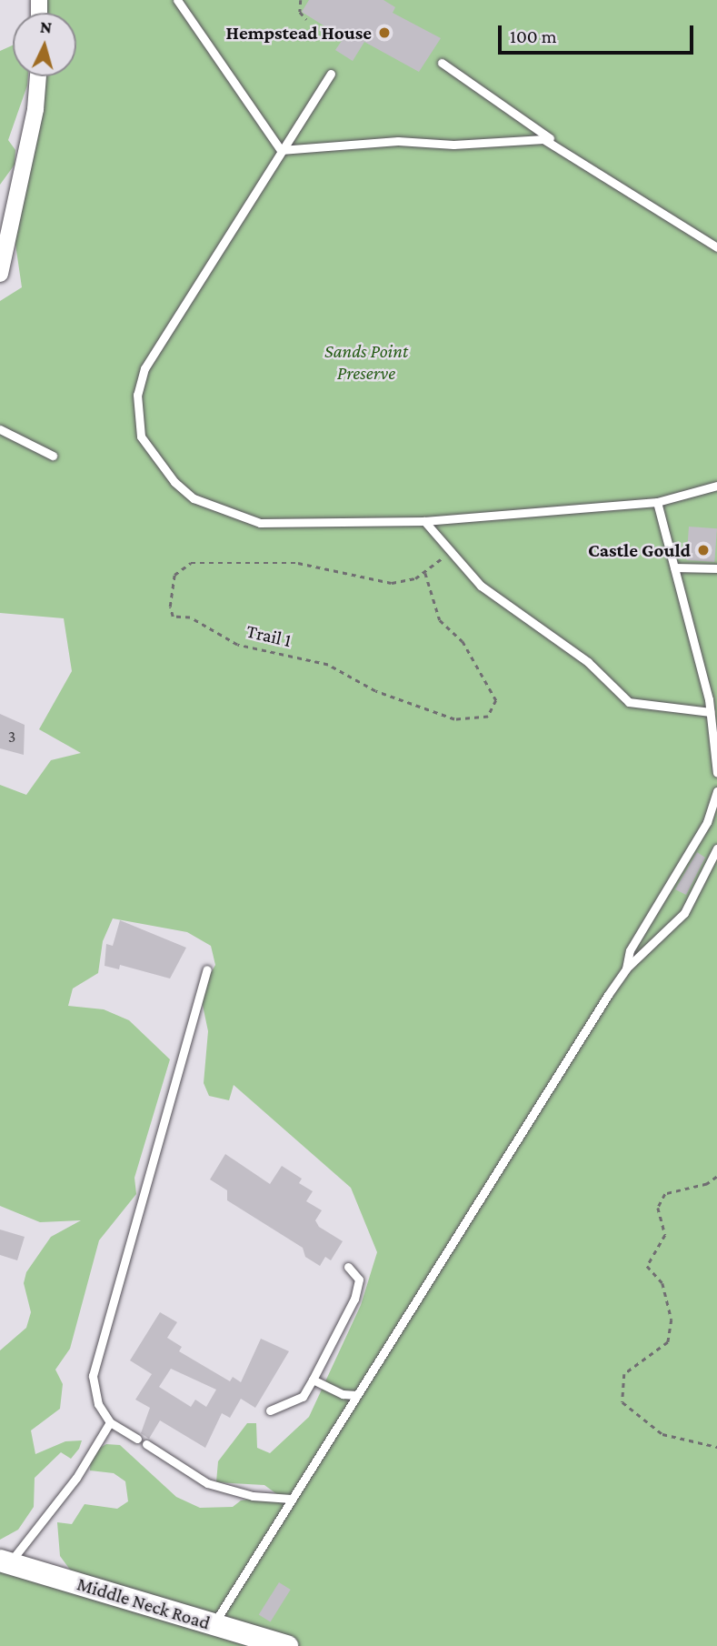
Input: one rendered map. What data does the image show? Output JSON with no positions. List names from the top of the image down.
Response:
{
  "streets": {
    "main road": ["Middle Neck Road"],
    "path": ["Trail 1"]
  },
  "parks": ["Sands Point Preserve"],
  "places": ["Hempstead House", "Castle Gould"],
  "house_numbers": ["3"],
  "scale_bar": "100 m",
  "north": "top"
}
